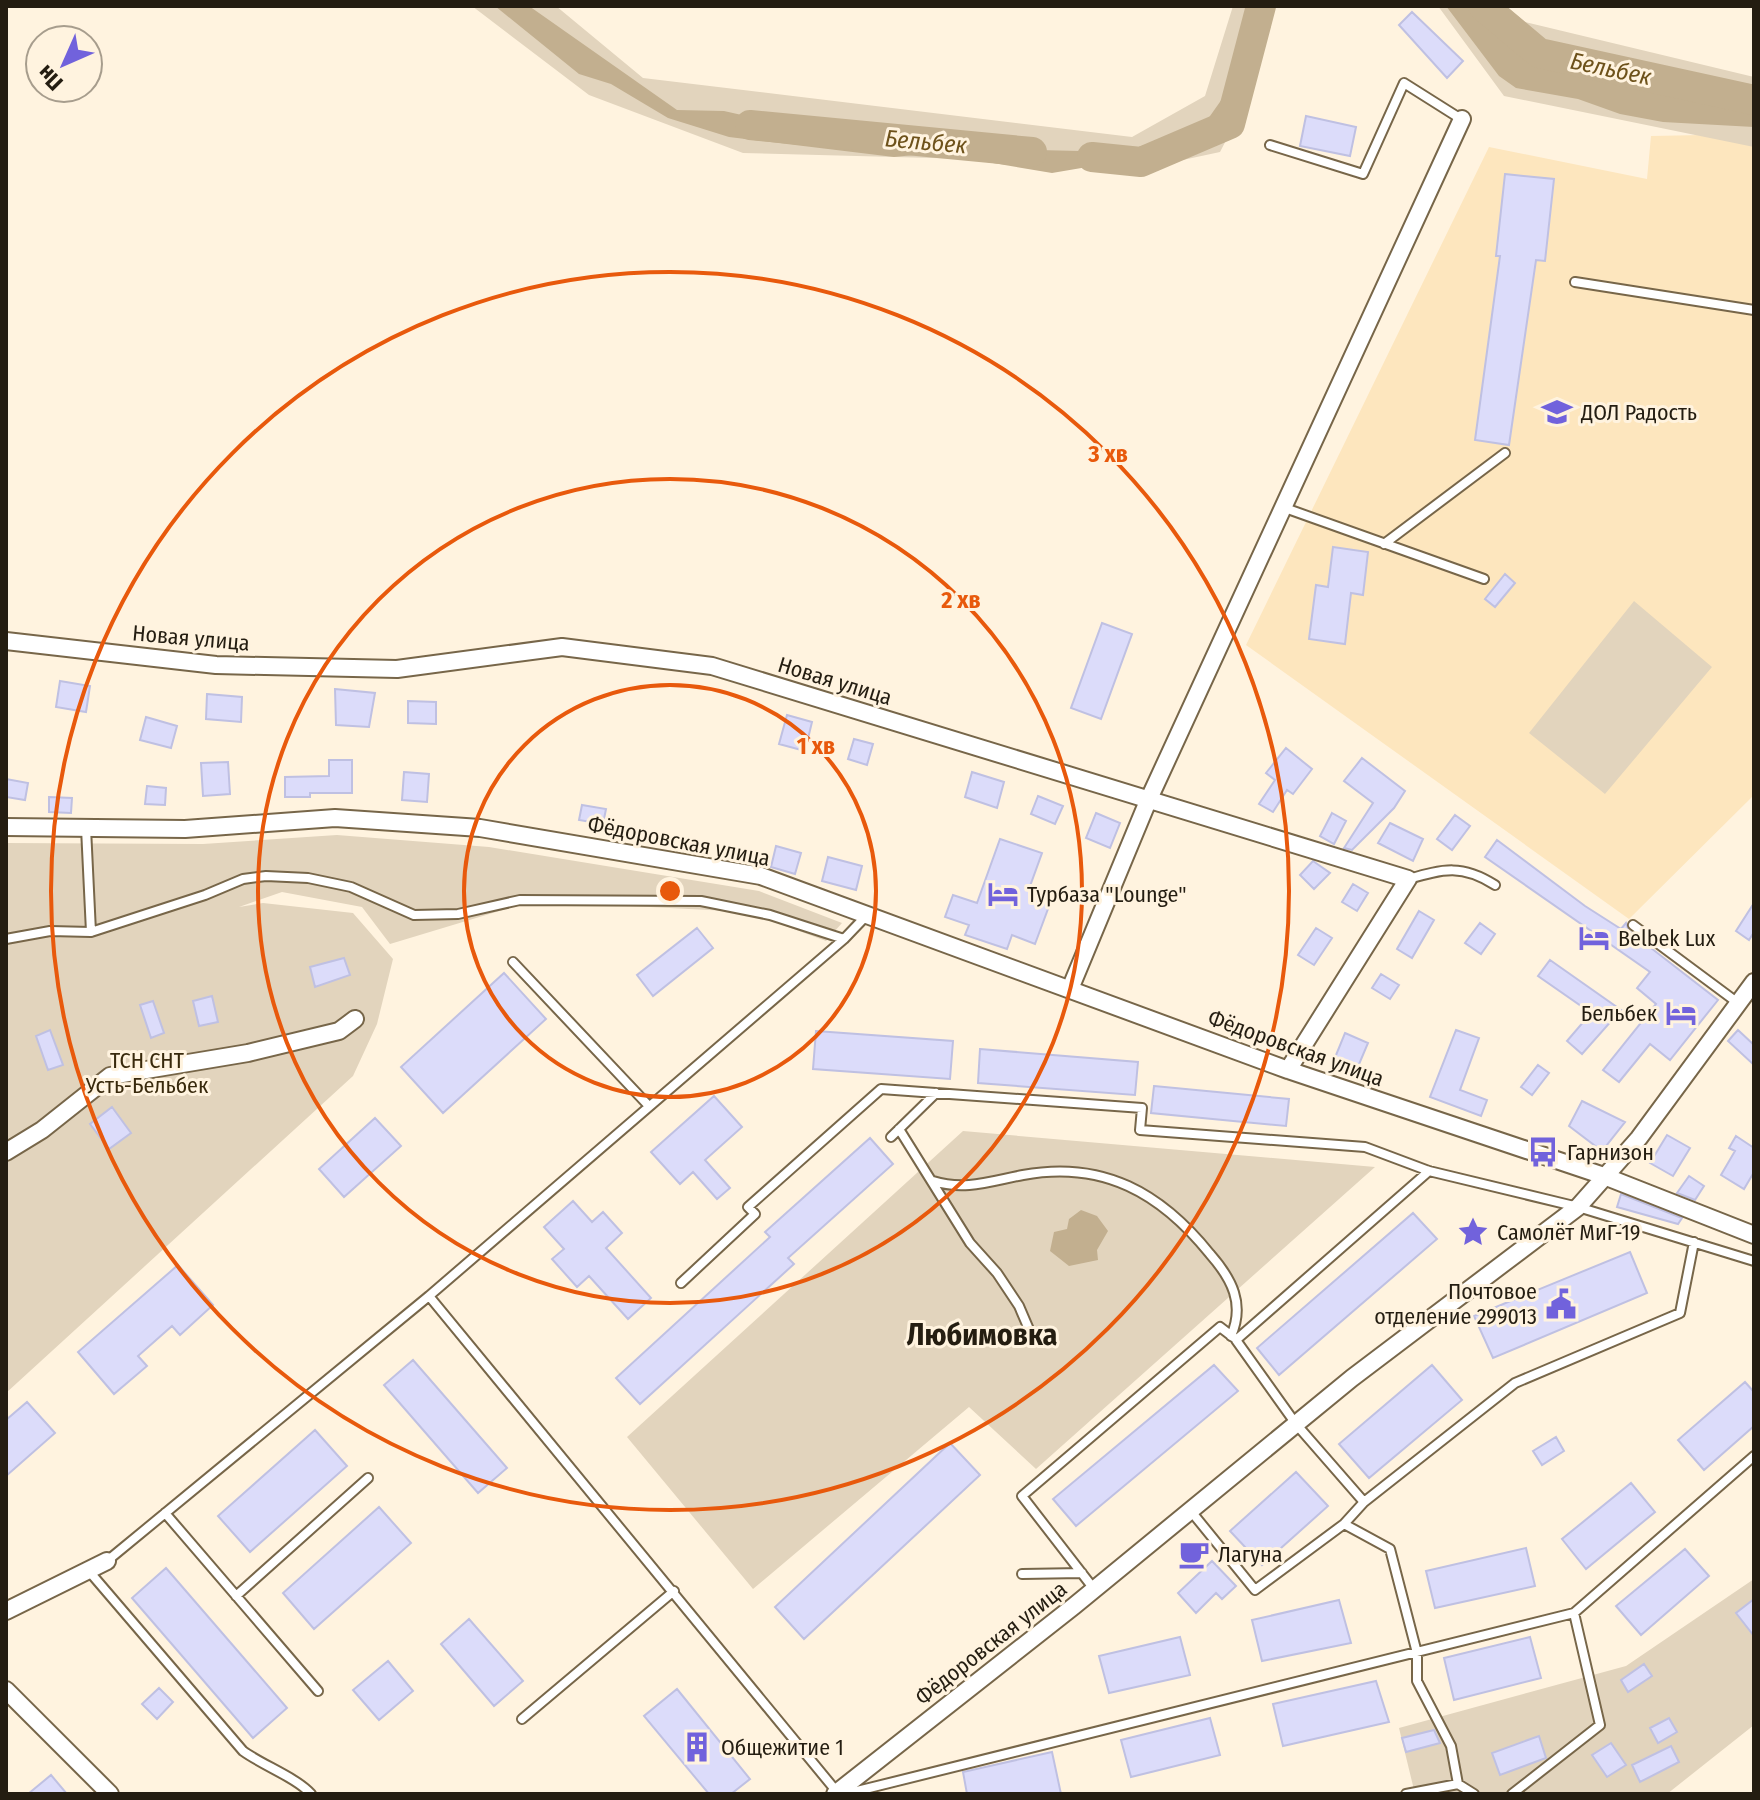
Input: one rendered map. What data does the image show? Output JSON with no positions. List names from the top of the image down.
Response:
{
  "streets": {
    "street": ["Новая улица", "Фёдоровская улица"]
  },
  "districts": ["Любимовка"],
  "water": ["Бельбек"],
  "parks": ["ТСН СНТ Усть-Бельбек"],
  "places": {
    "school or university": ["ДОЛ Радость"],
    "hotel": ["Турбаза \"Lounge\"", "Belbek Lux", "Бельбек"],
    "bus stop": ["Гарнизон"],
    "place": ["Самолёт МиГ-19"],
    "public building": ["Почтовое отделение 299013"],
    "cafe": ["Лагуна"],
    "building": ["Общежитие 1"]
  },
  "north": "bottom left",
  "rings": ["3 хв", "2 хв", "1 хв"]
}
